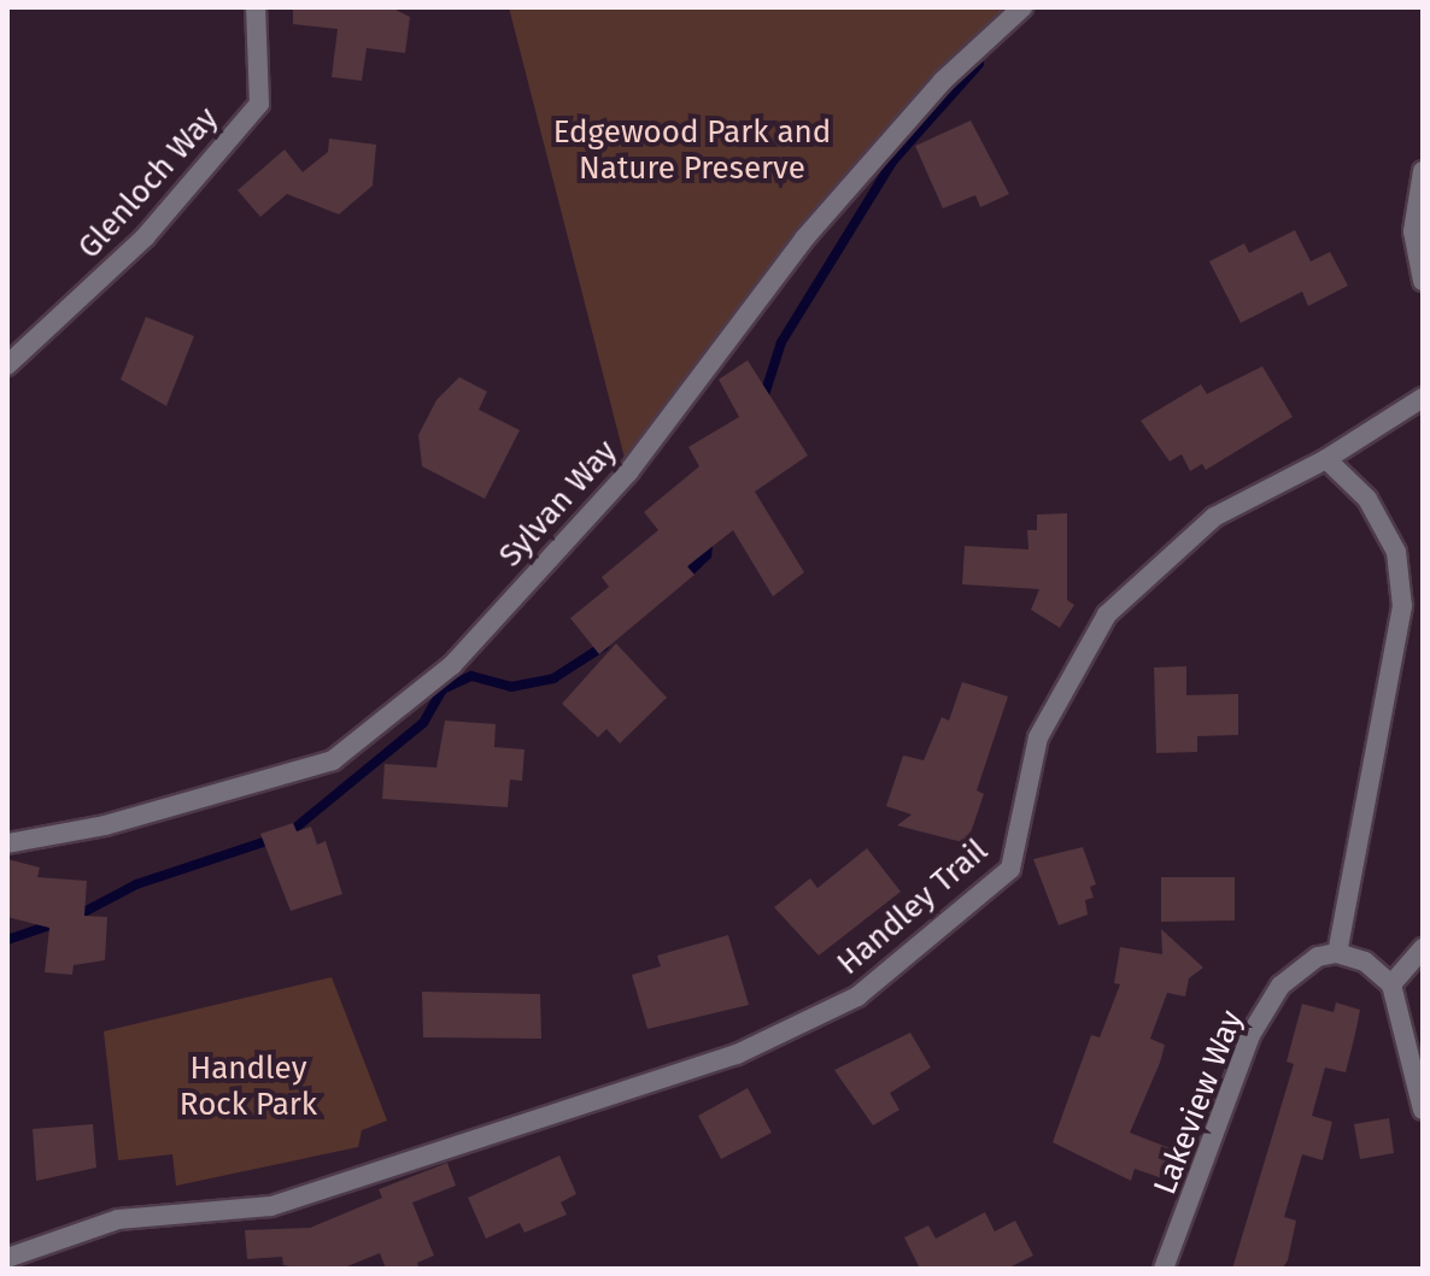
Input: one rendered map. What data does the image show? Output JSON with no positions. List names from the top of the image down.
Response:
{
  "streets": {
    "street": [
      "Glenloch Way",
      "Sylvan Way",
      "Handley Trail",
      "Lakeview Way"
    ]
  },
  "parks": ["Edgewood Park and Nature Preserve", "Handley Rock Park"]
}
